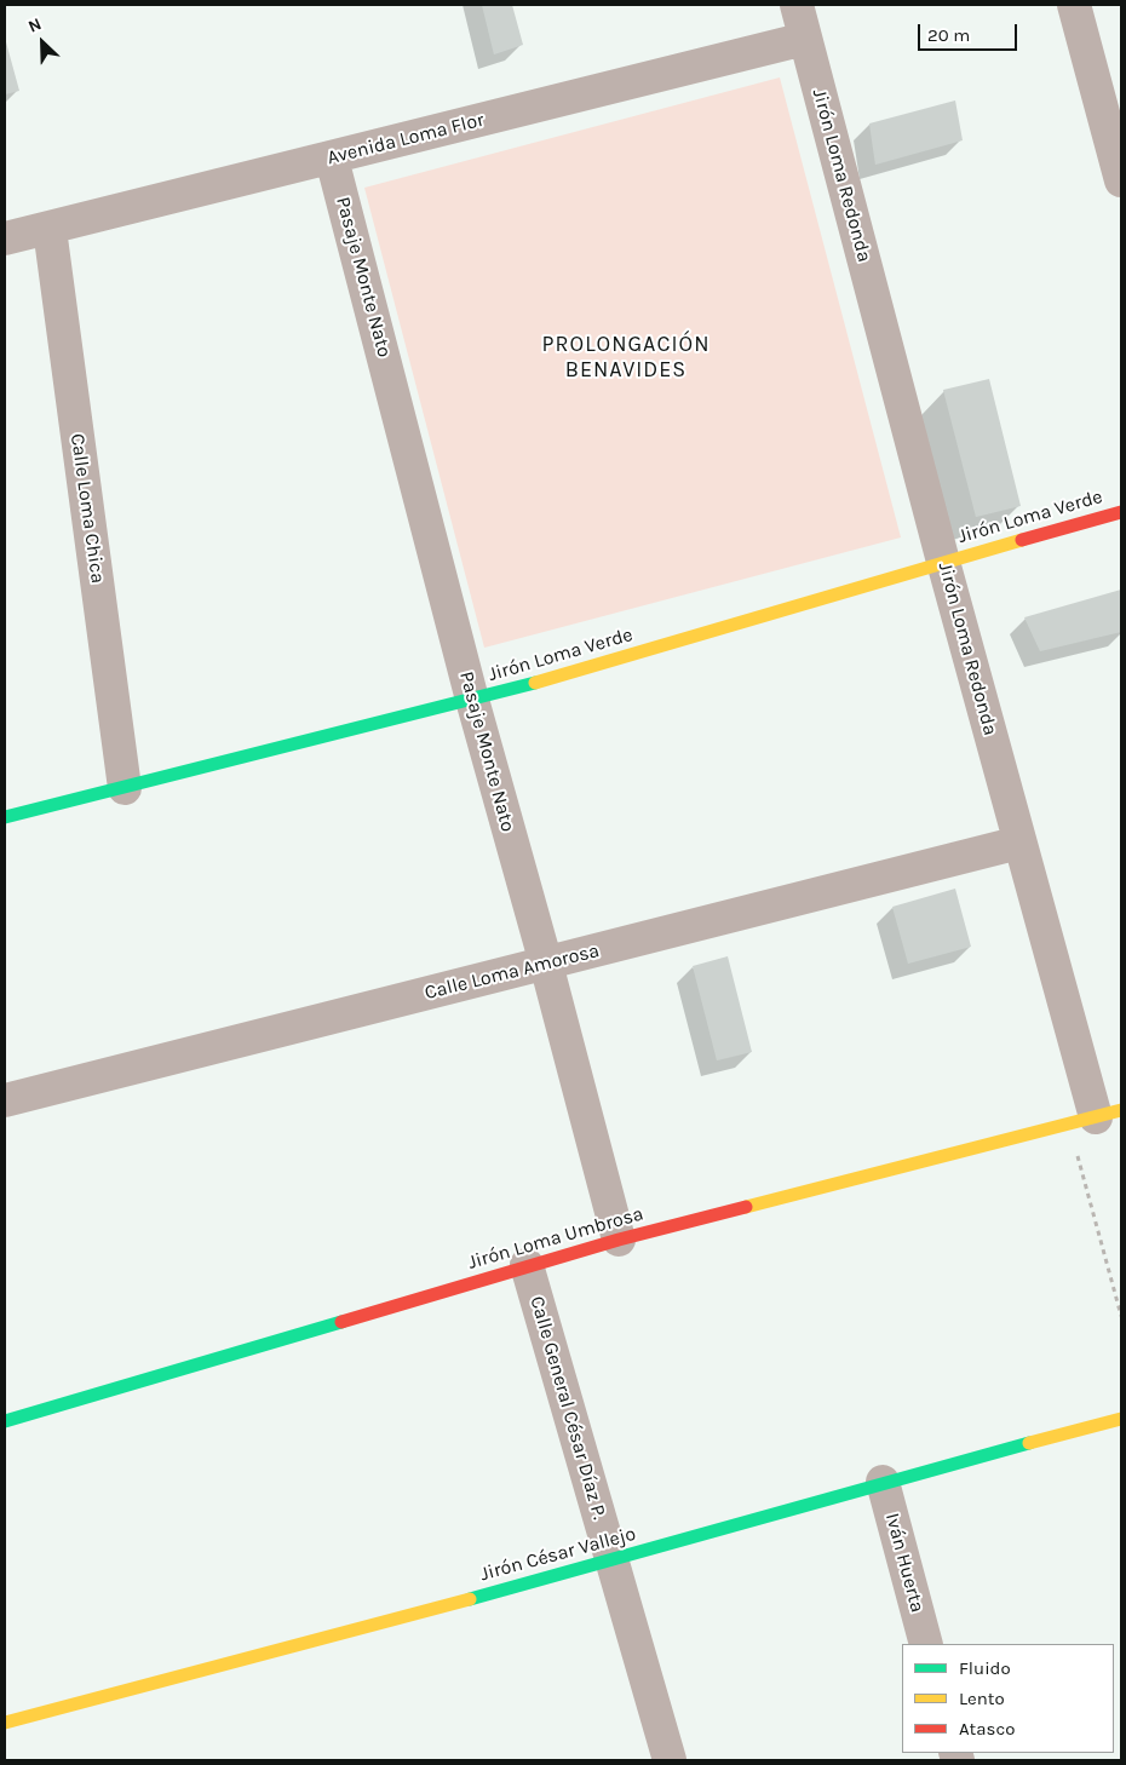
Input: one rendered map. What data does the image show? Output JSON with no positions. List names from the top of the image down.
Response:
{
  "streets": {
    "street": [
      "Avenida Loma Flor",
      "Jirón Loma Redonda",
      "Pasaje Monte Nato",
      "Calle Loma Chica",
      "Jirón Loma Verde",
      "Calle Loma Amorosa",
      "Jirón Loma Umbrosa",
      "Calle General César Díaz P.",
      "Jirón César Vallejo",
      "Iván Huerta"
    ]
  },
  "crossings": [
    ["Avenida Loma Flor", "Jirón Loma Redonda"],
    ["Avenida Loma Flor", "Pasaje Monte Nato"],
    ["Avenida Loma Flor", "Calle Loma Chica"],
    ["Jirón Loma Redonda", "Jirón Loma Verde"],
    ["Jirón Loma Redonda", "Calle Loma Amorosa"],
    ["Jirón Loma Redonda", "Jirón Loma Umbrosa"],
    ["Pasaje Monte Nato", "Jirón Loma Verde"],
    ["Pasaje Monte Nato", "Calle Loma Amorosa"],
    ["Pasaje Monte Nato", "Jirón Loma Umbrosa"],
    ["Calle Loma Chica", "Jirón Loma Verde"],
    ["Jirón Loma Umbrosa", "Calle General César Díaz P."],
    ["Calle General César Díaz P.", "Jirón César Vallejo"],
    ["Jirón César Vallejo", "Iván Huerta"]
  ],
  "districts": ["PROLONGACIÓN BENAVIDES"],
  "legend": ["Fluido", "Lento", "Atasco"],
  "scale_bar": "20 m",
  "north": "top left"
}
